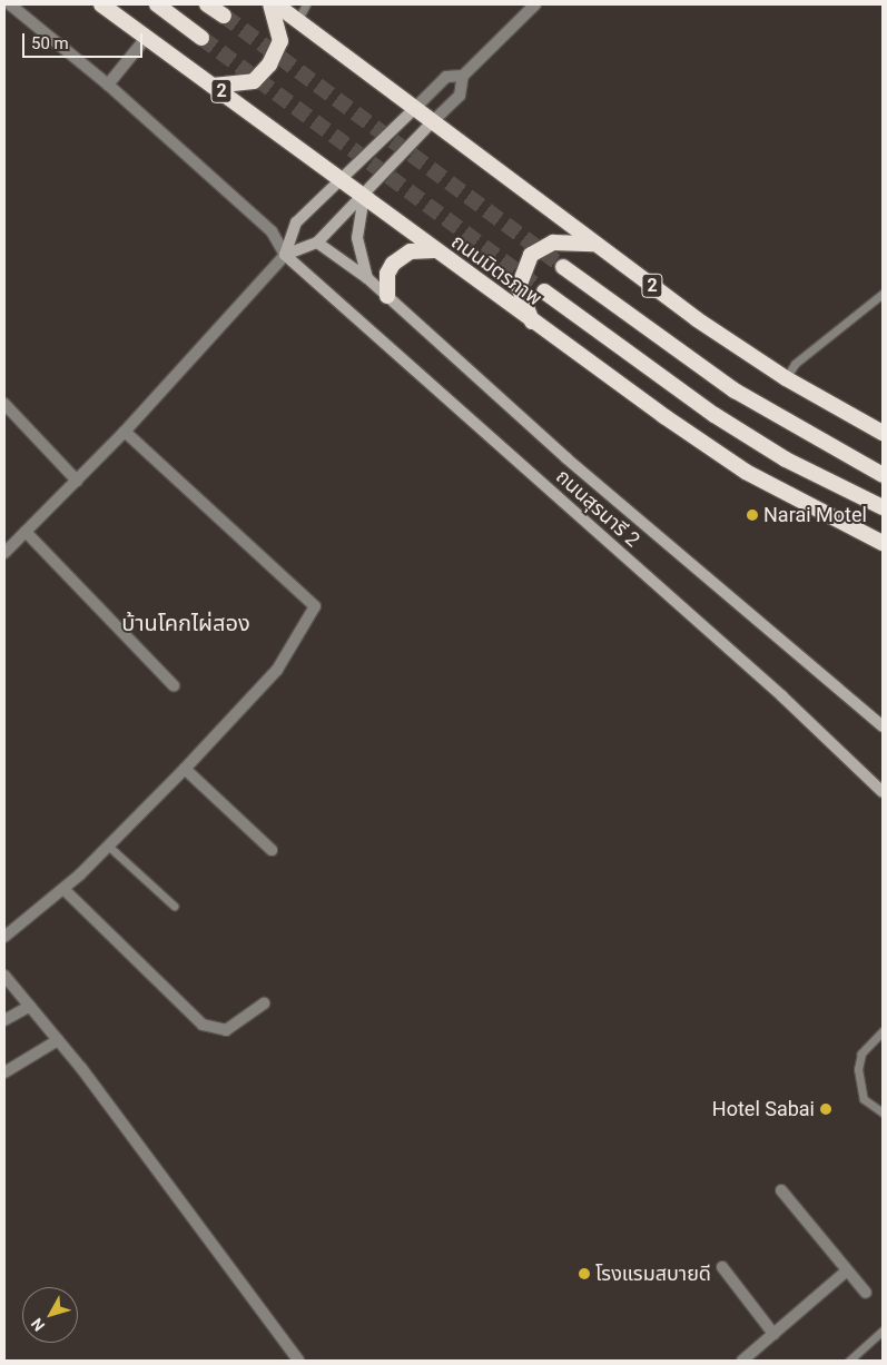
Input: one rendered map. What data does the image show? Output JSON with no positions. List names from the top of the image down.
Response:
{
  "streets": {
    "highway": ["2", "ถนนมิตรภาพ"],
    "main road": ["ถนนสุรนารี 2"]
  },
  "districts": ["บ้านโคกไผ่สอง"],
  "places": ["Narai Motel", "Hotel Sabai", "โรงแรมสบายดี"],
  "scale_bar": "50 m",
  "north": "bottom left"
}
